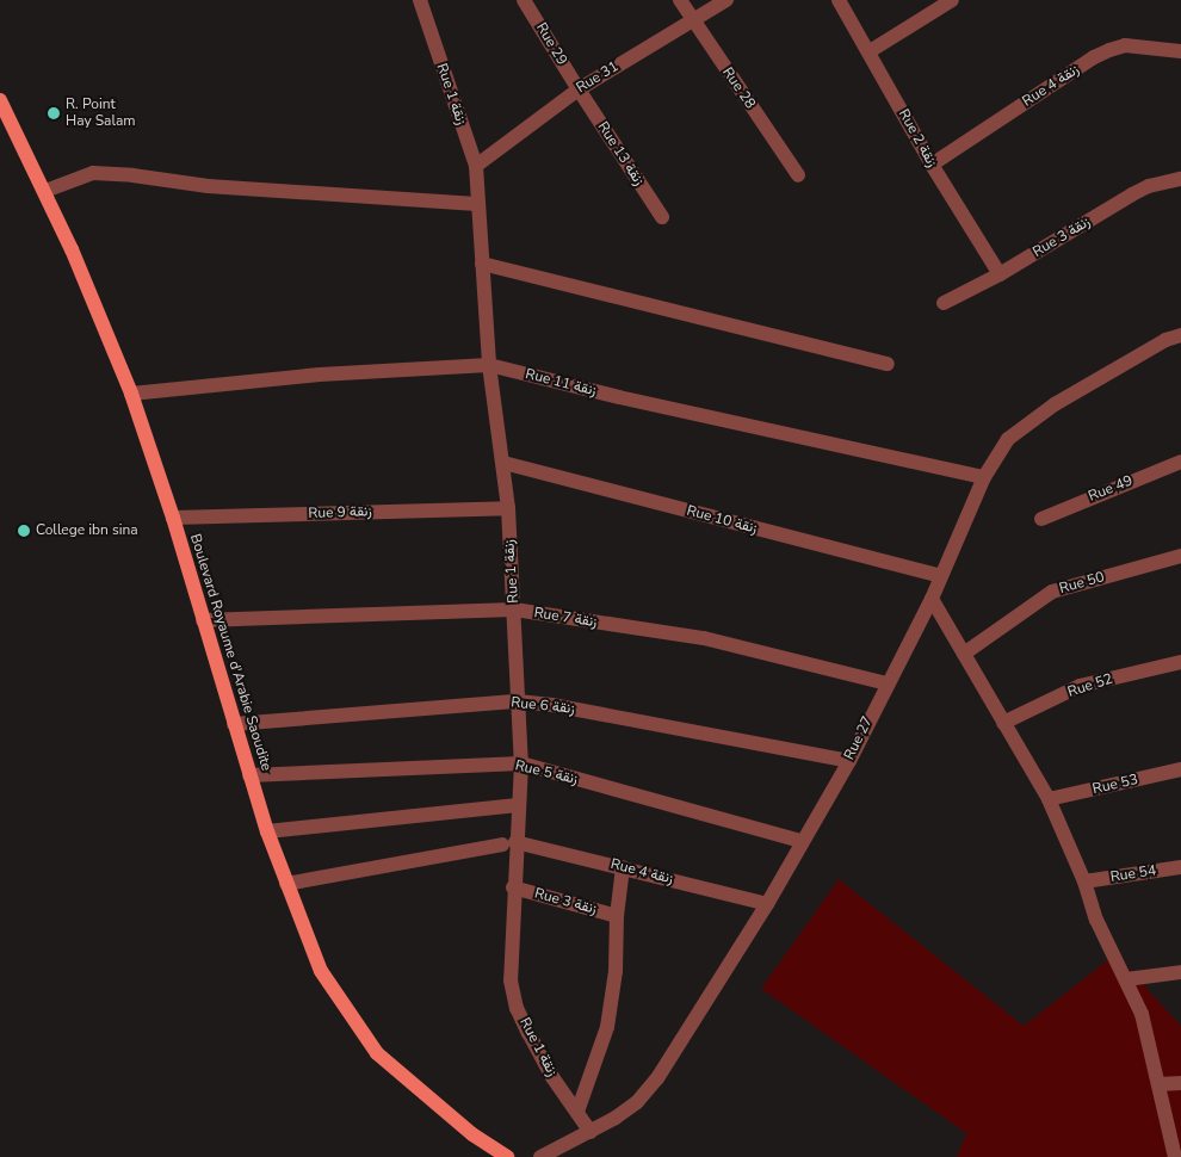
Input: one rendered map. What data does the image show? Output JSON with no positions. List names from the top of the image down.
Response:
{
  "streets": {
    "main road": ["Boulevard Royaume d'Arabie Saoudite"],
    "street": [
      "Rue 29",
      "Rue 31",
      "Rue 4 زنقة",
      "Rue 28",
      "Rue 1 زنقة",
      "Rue 2 زنقة",
      "Rue 13 زنقة",
      "Rue 3 زنقة",
      "Rue 11 زنقة",
      "Rue 49",
      "Rue 9 زنقة",
      "Rue 10 زنقة",
      "Rue 50",
      "Rue 7 زنقة",
      "Rue 52",
      "Rue 6 زنقة",
      "Rue 27",
      "Rue 5 زنقة",
      "Rue 53",
      "Rue 54"
    ]
  },
  "crossings": [
    ["Rue 29", "Rue 31"],
    ["Rue 29", "Rue 13 زنقة"],
    ["Rue 31", "Rue 28"],
    ["Rue 31", "Rue 1 زنقة"],
    ["Rue 31", "Rue 13 زنقة"],
    ["Rue 4 زنقة", "Rue 1 زنقة"],
    ["Rue 4 زنقة", "Rue 2 زنقة"],
    ["Rue 4 زنقة", "Boulevard Royaume d'Arabie Saoudite"],
    ["Rue 4 زنقة", "Rue 27"],
    ["Rue 1 زنقة", "Rue 3 زنقة"],
    ["Rue 1 زنقة", "Rue 11 زنقة"],
    ["Rue 1 زنقة", "Rue 9 زنقة"],
    ["Rue 1 زنقة", "Rue 10 زنقة"],
    ["Rue 1 زنقة", "Rue 7 زنقة"],
    ["Rue 1 زنقة", "Rue 6 زنقة"],
    ["Rue 1 زنقة", "Rue 27"],
    ["Rue 1 زنقة", "Rue 5 زنقة"],
    ["Rue 2 زنقة", "Rue 3 زنقة"],
    ["Rue 11 زنقة", "Boulevard Royaume d'Arabie Saoudite"],
    ["Rue 11 زنقة", "Rue 27"],
    ["Rue 9 زنقة", "Boulevard Royaume d'Arabie Saoudite"],
    ["Rue 10 زنقة", "Rue 27"],
    ["Rue 7 زنقة", "Boulevard Royaume d'Arabie Saoudite"],
    ["Rue 7 زنقة", "Rue 27"],
    ["Boulevard Royaume d'Arabie Saoudite", "Rue 6 زنقة"],
    ["Boulevard Royaume d'Arabie Saoudite", "Rue 5 زنقة"],
    ["Rue 6 زنقة", "Rue 27"],
    ["Rue 27", "Rue 5 زنقة"]
  ],
  "places": ["R. Point Hay Salam", "College ibn sina"]
}
